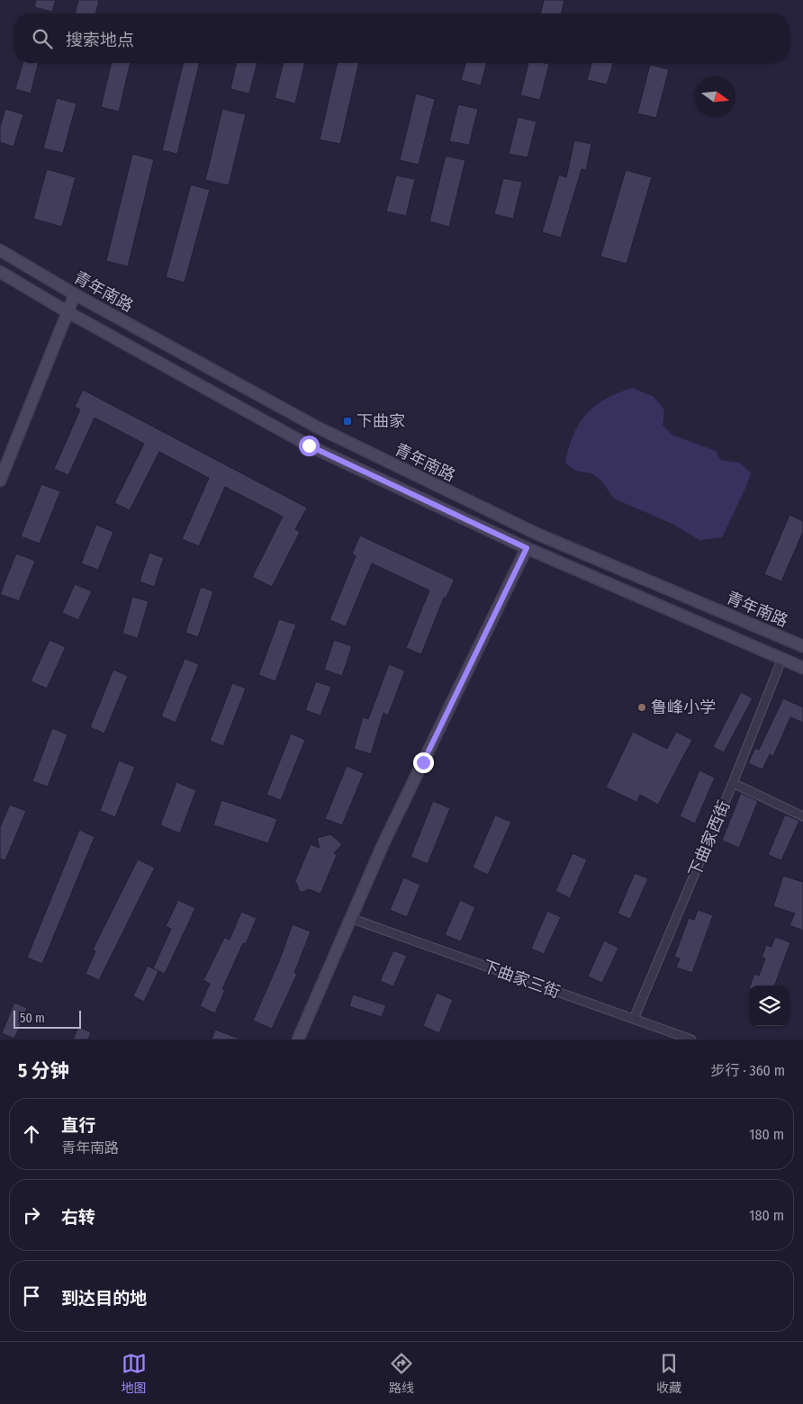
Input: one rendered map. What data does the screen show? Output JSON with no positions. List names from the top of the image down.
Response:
{
  "streets": {
    "main road": ["青年南路"],
    "street": ["下曲家西街", "下曲家三街"]
  },
  "crossings": [
    ["下曲家西街", "下曲家三街"]
  ],
  "places": {
    "transit": ["下曲家"],
    "other": ["鲁峰小学"]
  },
  "scale_bar": "50 m",
  "north": "right",
  "page": {
    "search": "搜索地点",
    "scale": "50 m",
    "heading": ["5 分钟", "步行 · 360 m"],
    "list": [
      ["直行", "青年南路", "180 m"],
      ["右转", "180 m"],
      "到达目的地"
    ],
    "nav": ["地图", "路线", "收藏"]
  }
}
